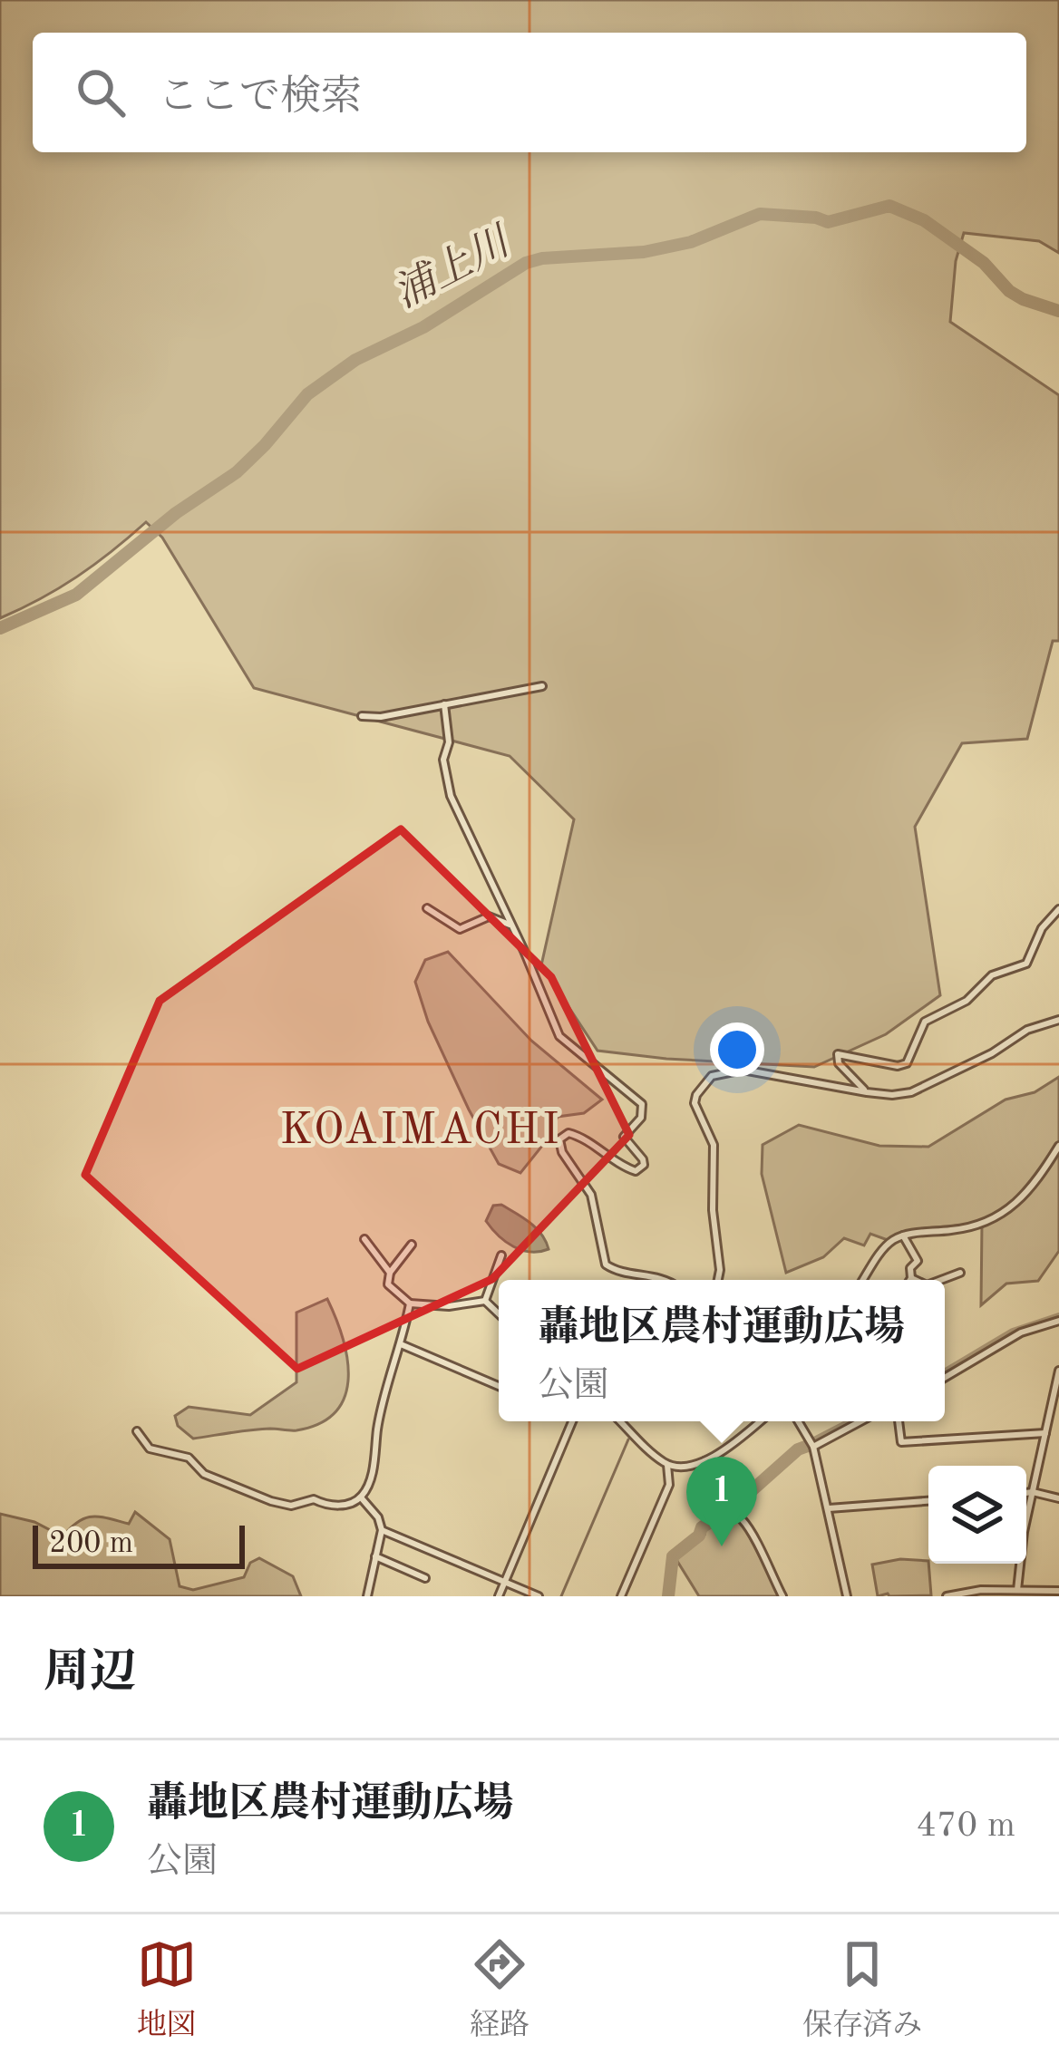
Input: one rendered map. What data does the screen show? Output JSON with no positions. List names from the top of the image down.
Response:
{
  "districts": ["KOAIMACHI"],
  "water": ["浦上川"],
  "scale_bar": "200 m",
  "page": {
    "search": "ここで検索",
    "popup": ["轟地区農村運動広場", "公園"],
    "pins": "1",
    "scale": "200 m",
    "heading": "周辺",
    "list": [
      {
        "mark": "1",
        "name": "轟地区農村運動広場",
        "note": "公園",
        "value": "470 m"
      }
    ],
    "nav": ["地図", "経路", "保存済み"]
  }
}
